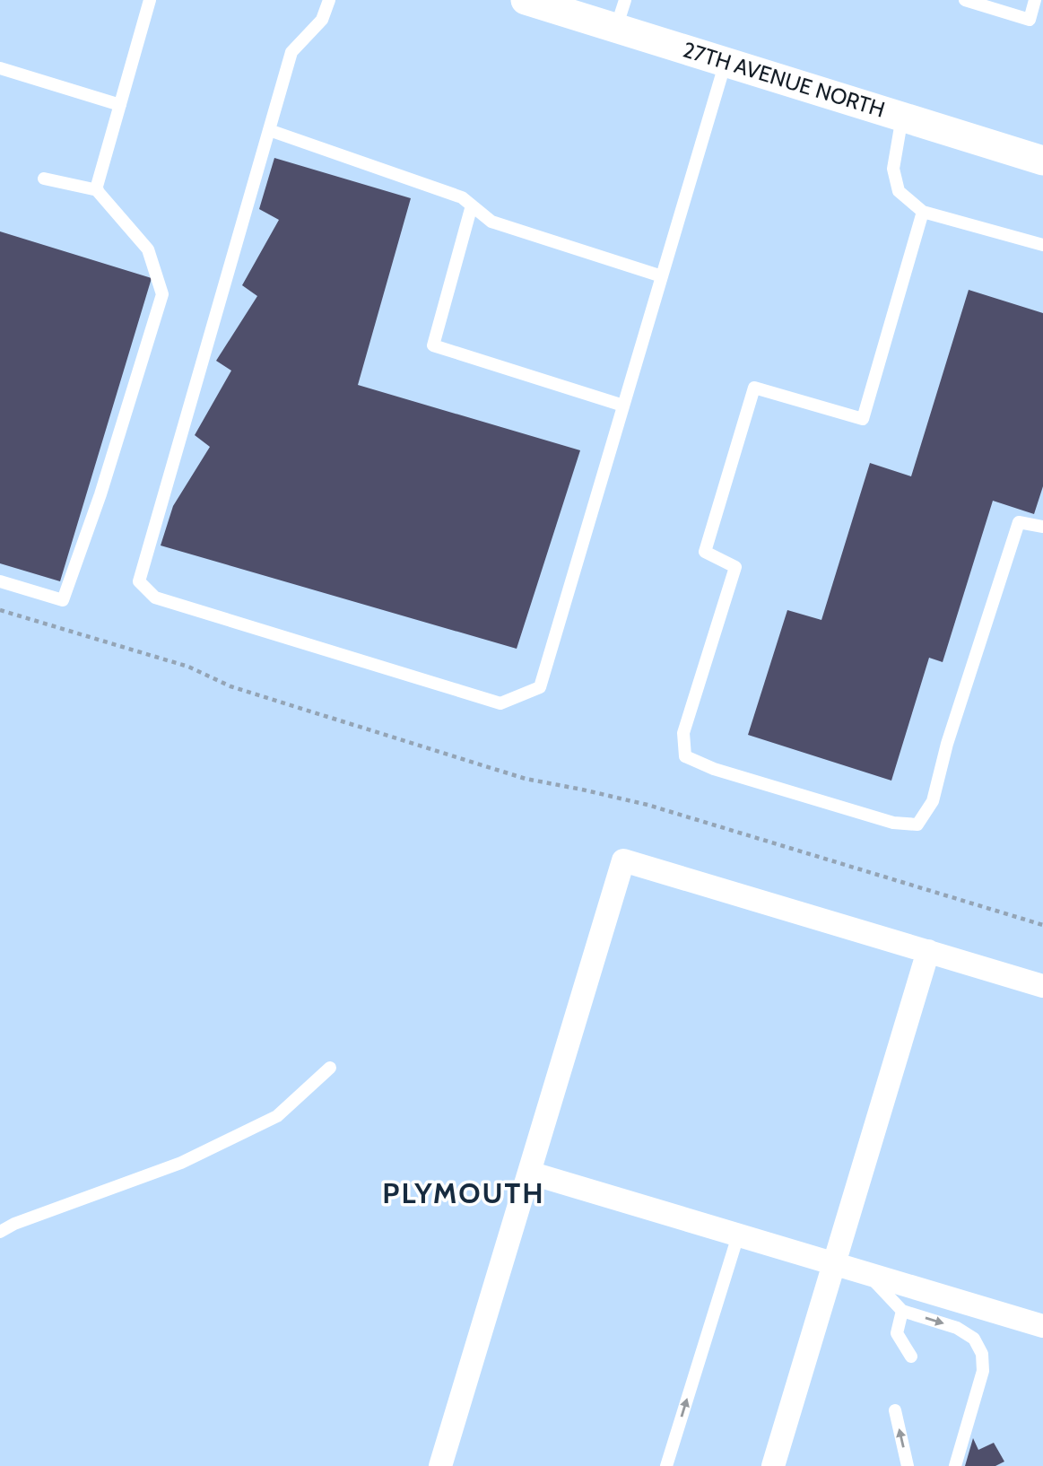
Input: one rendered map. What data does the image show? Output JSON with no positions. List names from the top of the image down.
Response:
{
  "streets": {
    "street": ["27TH AVENUE NORTH"]
  },
  "districts": ["PLYMOUTH"]
}
